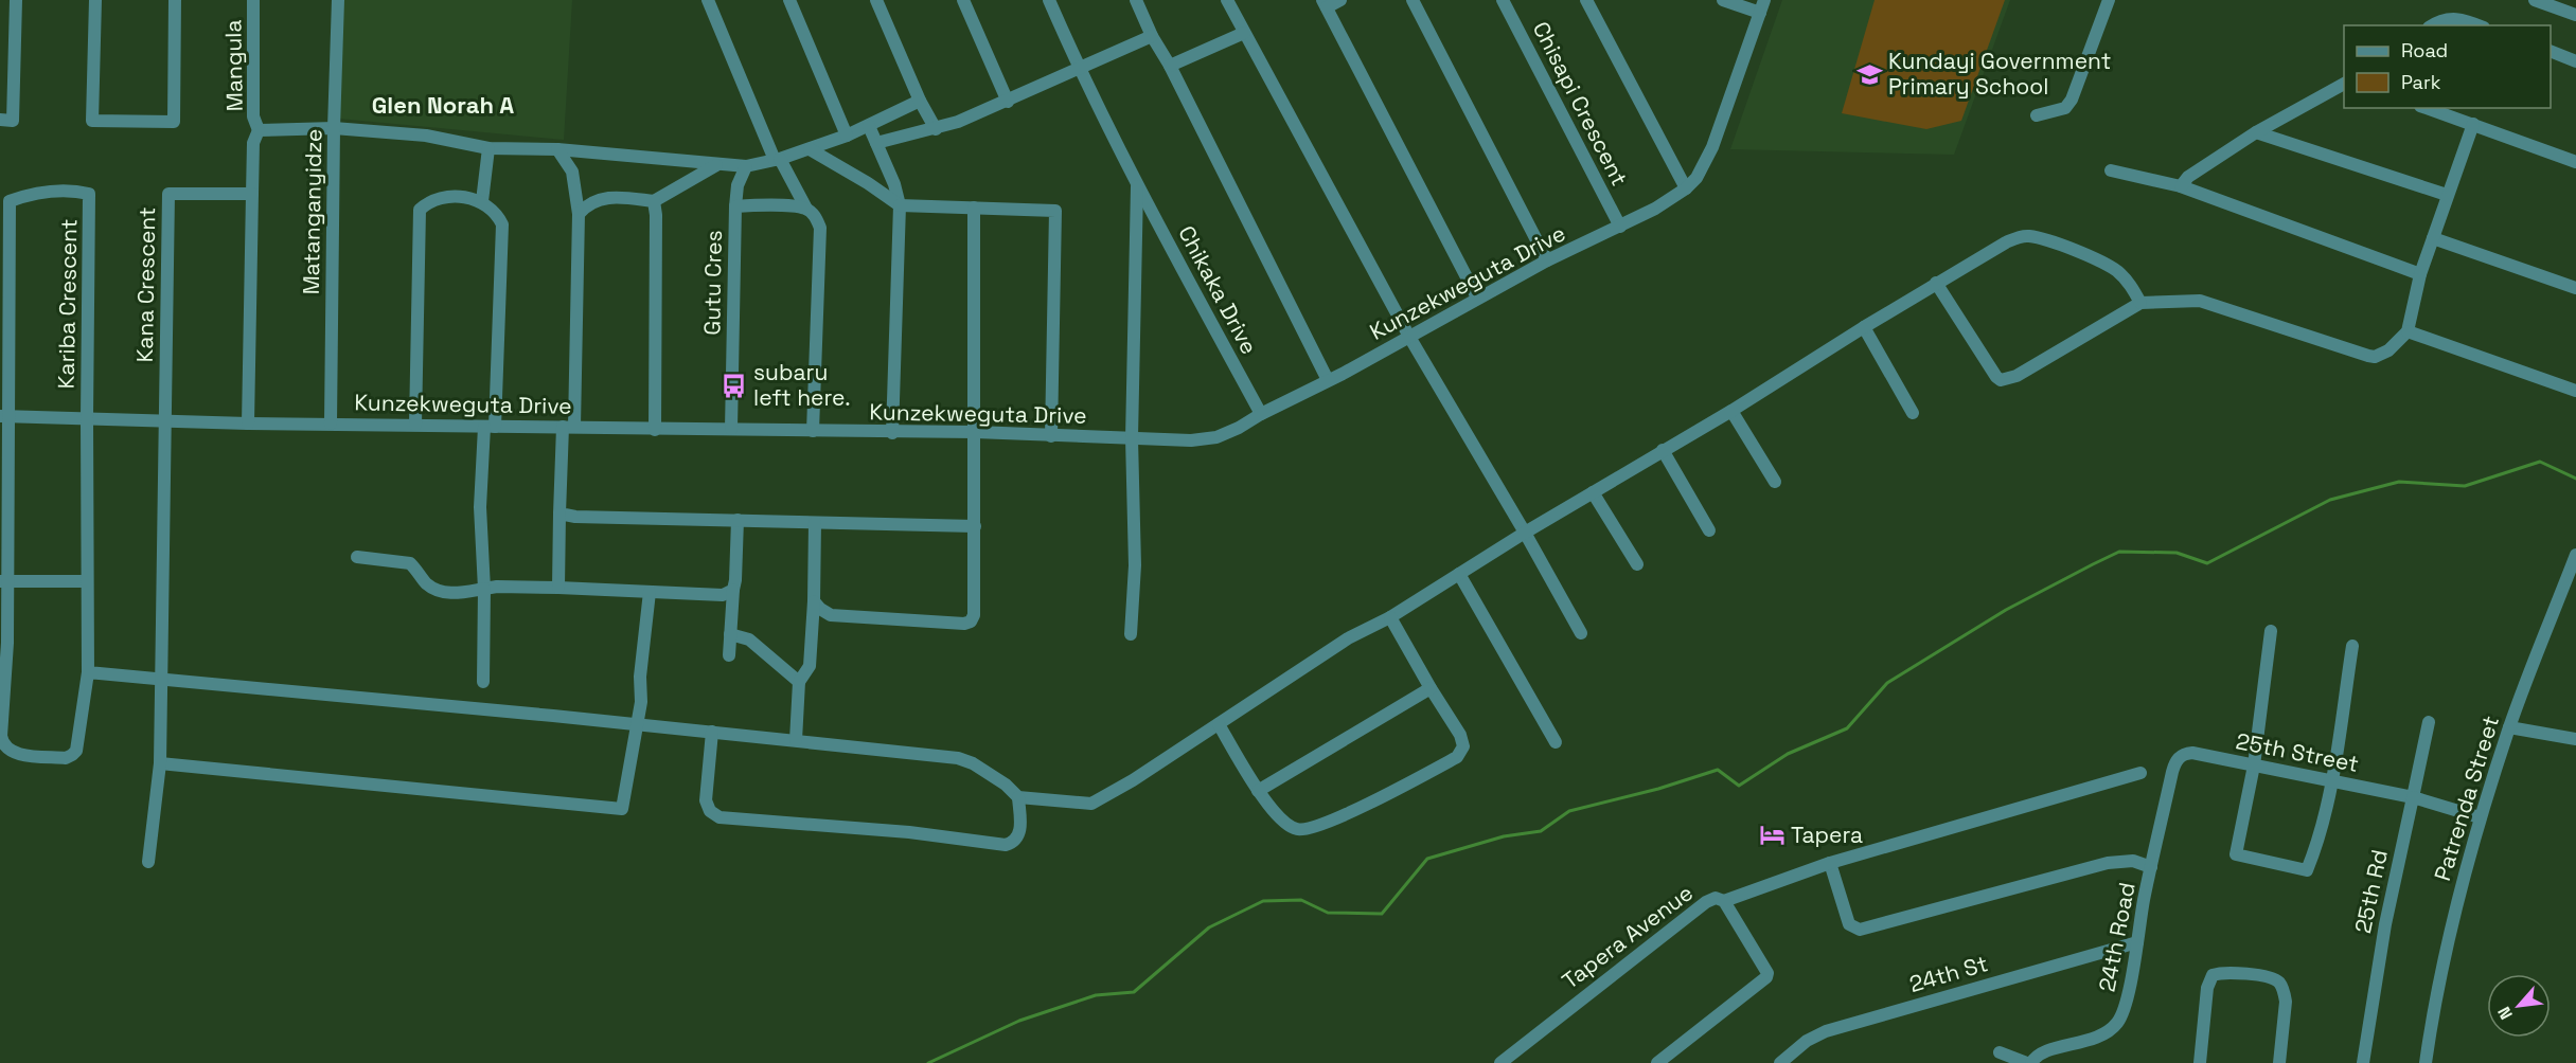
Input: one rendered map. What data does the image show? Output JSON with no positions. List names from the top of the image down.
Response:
{
  "streets": {
    "street": [
      "Mangula",
      "Chisapi Crescent",
      "Matanganyidze",
      "Gutu Cres",
      "Kunzekweguta Drive",
      "Kana Crescent",
      "Chikaka Drive",
      "Kariba Crescent",
      "25th Street",
      "Patrenda Street",
      "25th Rd",
      "Tapera Avenue",
      "24th Road",
      "24th St"
    ]
  },
  "crossings": [
    ["Mangula", "Matanganyidze"],
    ["Chisapi Crescent", "Kunzekweguta Drive"],
    ["Matanganyidze", "Kunzekweguta Drive"],
    ["Gutu Cres", "Kunzekweguta Drive"],
    ["Kunzekweguta Drive", "Kana Crescent"],
    ["Kunzekweguta Drive", "Chikaka Drive"],
    ["Kunzekweguta Drive", "Kariba Crescent"],
    ["25th Street", "25th Rd"],
    ["25th Street", "24th Road"],
    ["24th Road", "24th St"]
  ],
  "districts": ["Glen Norah A"],
  "places": {
    "school or university": ["Kundayi Government Primary School"],
    "bus stop": ["subaru left here."],
    "hotel": ["Tapera"]
  },
  "legend": ["Road", "Park"],
  "north": "bottom left"
}
